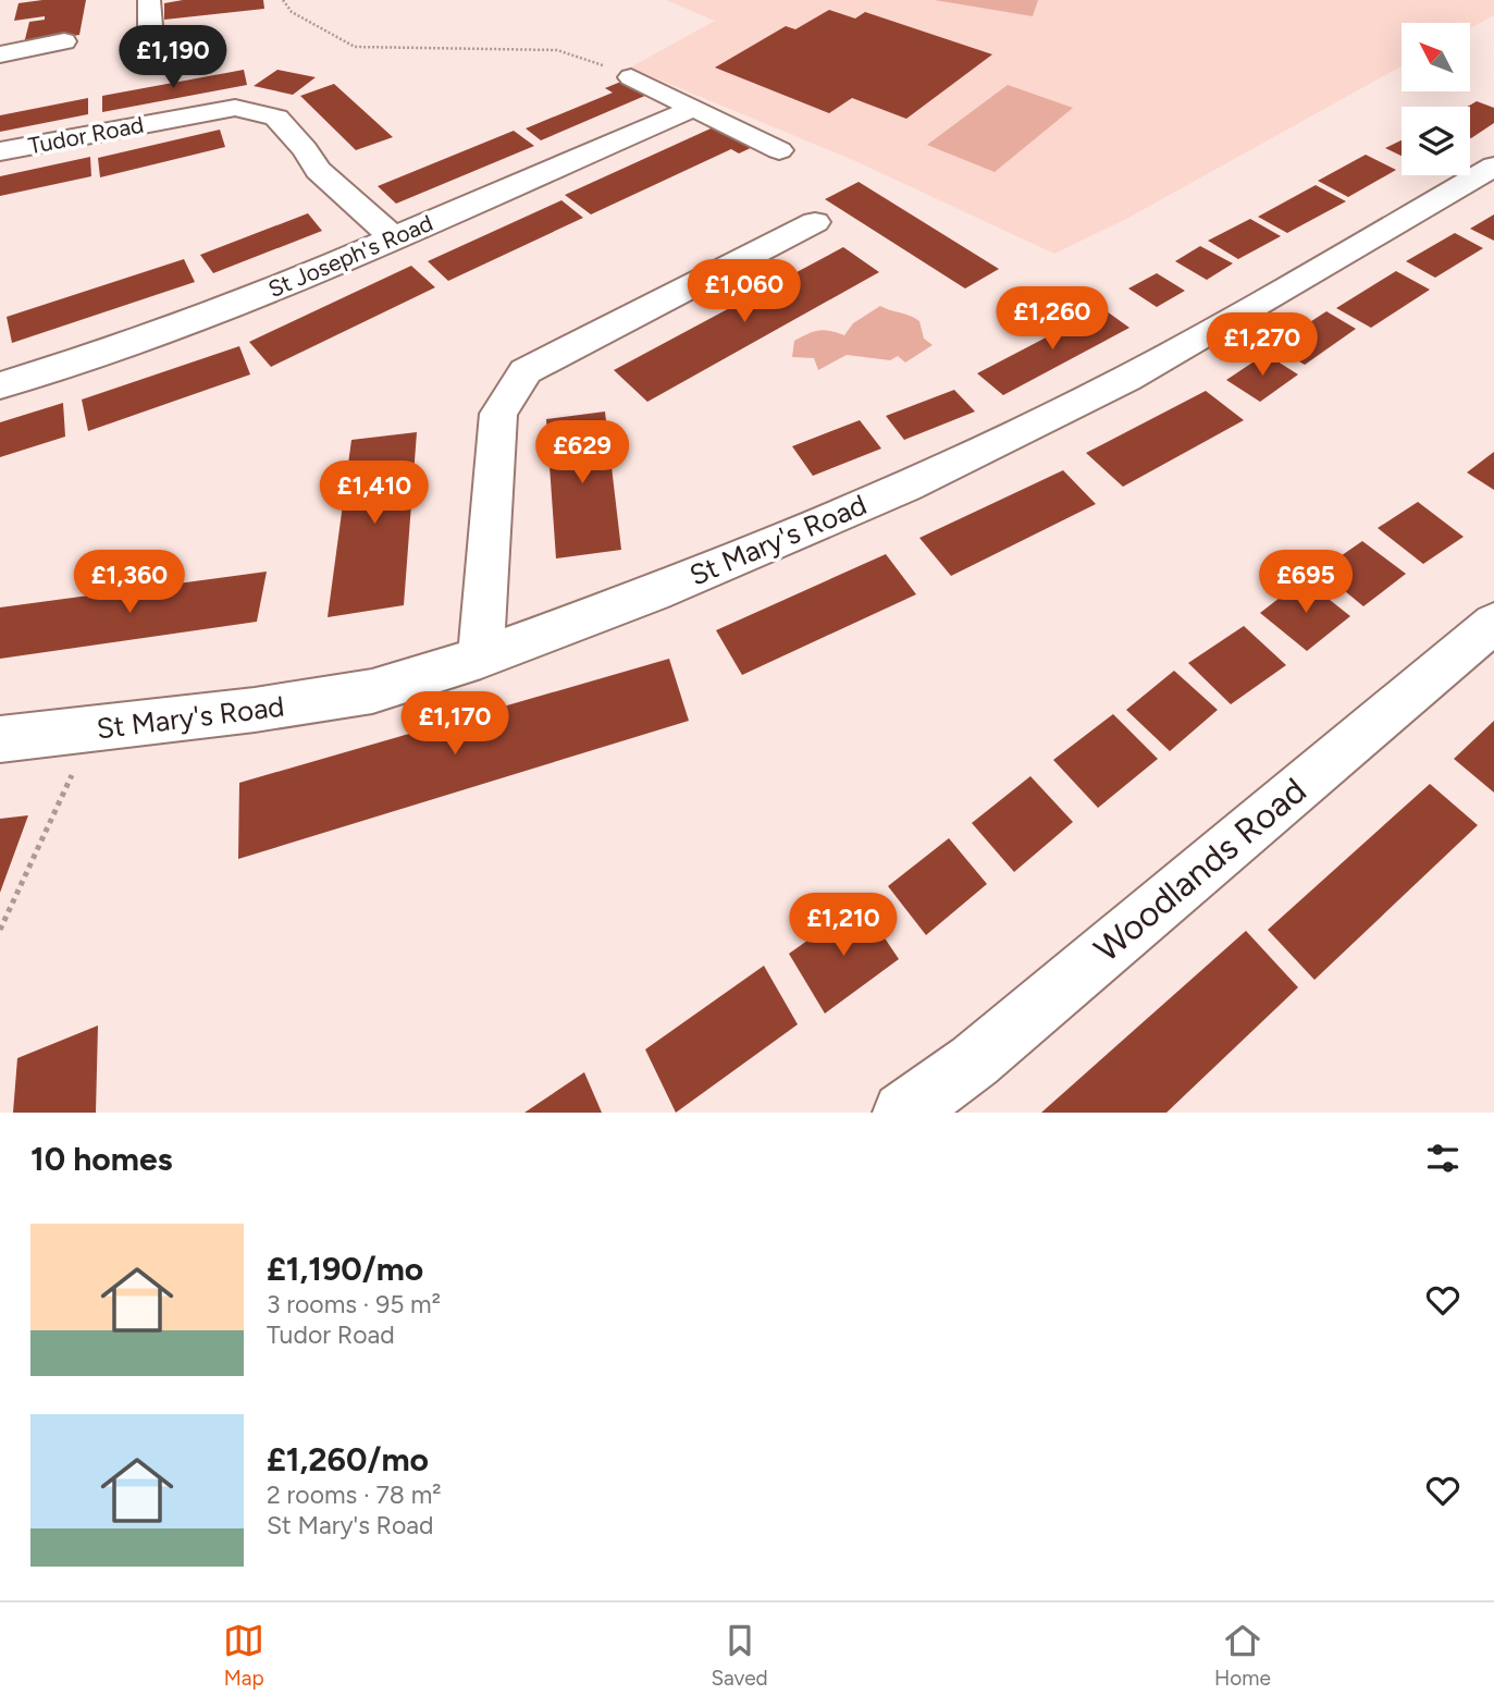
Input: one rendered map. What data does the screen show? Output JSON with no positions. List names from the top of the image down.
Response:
{
  "streets": {
    "street": [
      "Tudor Road",
      "St Joseph's Road",
      "St Mary's Road",
      "Woodlands Road"
    ]
  },
  "crossings": [
    ["Tudor Road", "St Joseph's Road"]
  ],
  "north": "top left",
  "page": {
    "price": [
      "£1,190",
      "£1,060",
      "£1,260",
      "£1,270",
      "£629",
      "£1,410",
      "£1,360",
      "£695",
      "£1,170",
      "£1,210"
    ],
    "heading": "10 homes",
    "list": [
      {
        "name": "£1,190/mo",
        "note": "3 rooms · 95 m² · Tudor Road"
      },
      {
        "name": "£1,260/mo",
        "note": "2 rooms · 78 m² · St Mary's Road"
      }
    ],
    "tabs": ["Map", "Saved", "Home"]
  }
}
